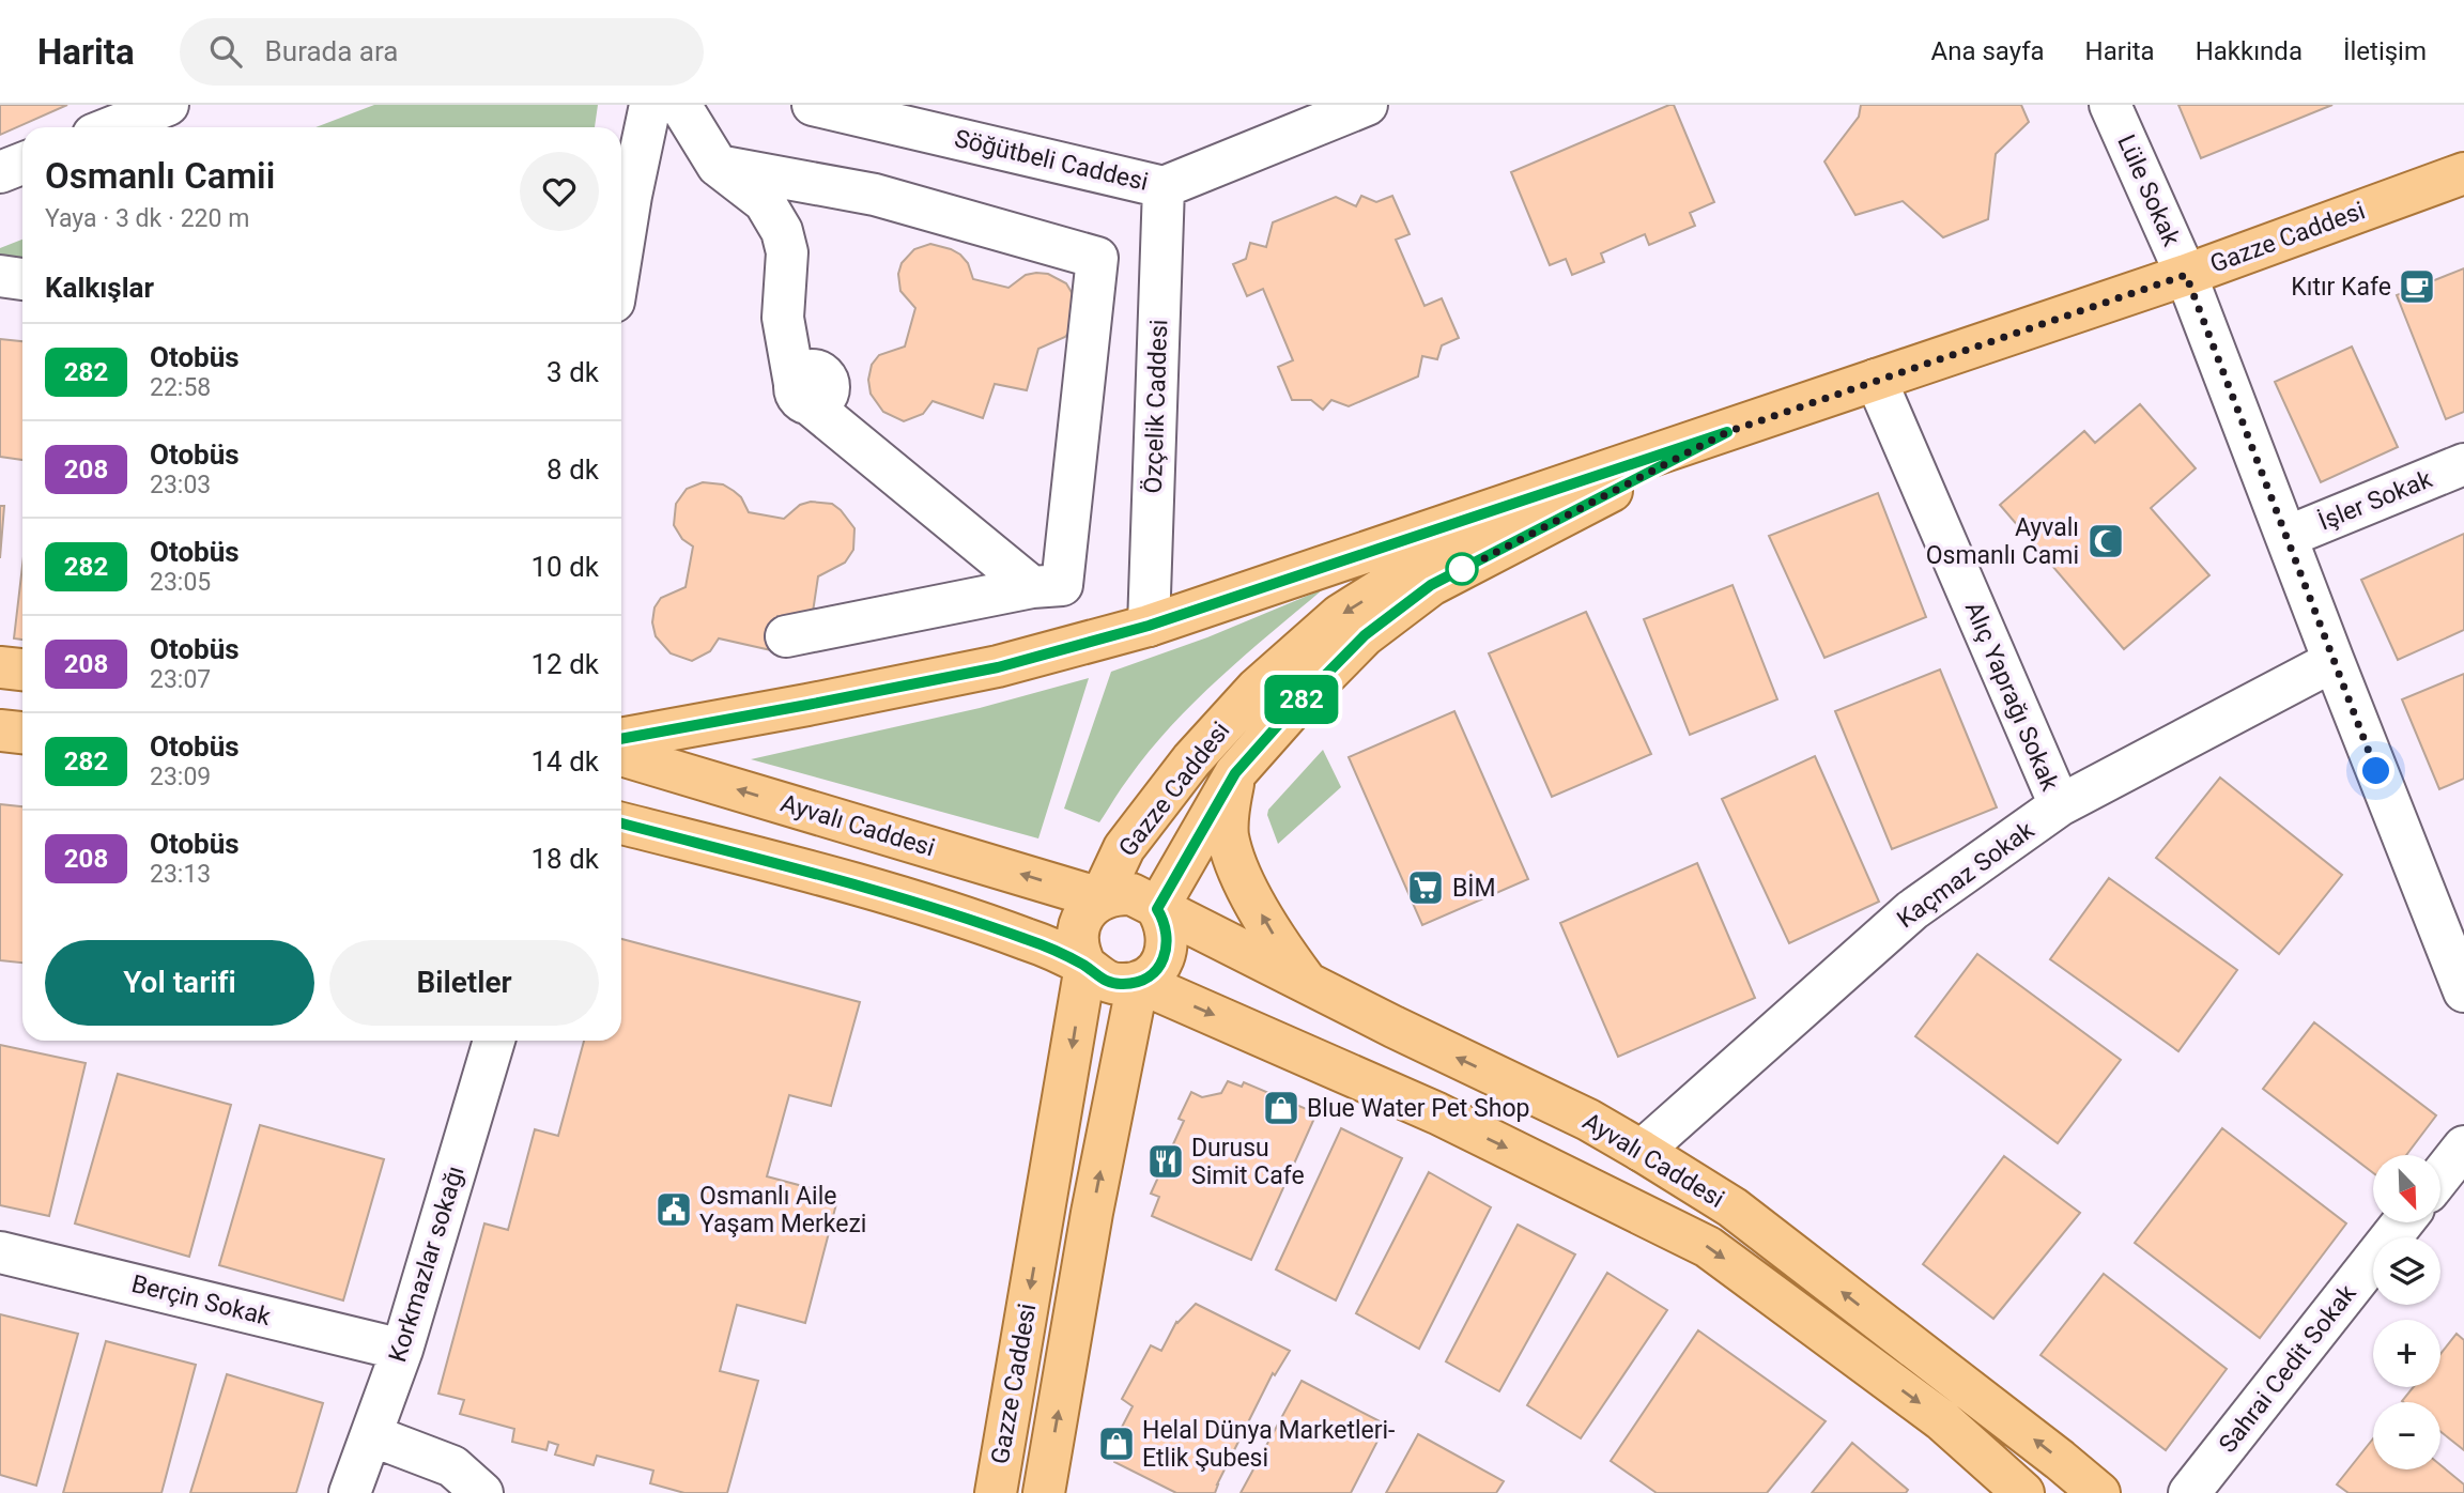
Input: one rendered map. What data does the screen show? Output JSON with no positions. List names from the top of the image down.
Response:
{
  "streets": {
    "main road": ["Gazze Caddesi", "Ayvalı Caddesi"],
    "street": [
      "Söğütbeli Caddesi",
      "Lüle Sokak",
      "Özçelik Caddesi",
      "İşler Sokak",
      "Alıç Yaprağı Sokak",
      "Kaçmaz Sokak",
      "Korkmazlar sokağı",
      "Berçin Sokak",
      "Sahrai Cedit Sokak"
    ]
  },
  "crossings": [
    ["Söğütbeli Caddesi", "Özçelik Caddesi"],
    ["Lüle Sokak", "Gazze Caddesi"],
    ["Lüle Sokak", "İşler Sokak"],
    ["Lüle Sokak", "Kaçmaz Sokak"],
    ["Gazze Caddesi", "Özçelik Caddesi"],
    ["Gazze Caddesi", "Alıç Yaprağı Sokak"],
    ["Gazze Caddesi", "Ayvalı Caddesi"],
    ["Alıç Yaprağı Sokak", "Kaçmaz Sokak"],
    ["Ayvalı Caddesi", "Kaçmaz Sokak"],
    ["Korkmazlar sokağı", "Berçin Sokak"]
  ],
  "places": {
    "cafe": ["Kıtır Kafe"],
    "mosque": ["Ayvalı Osmanlı Cami"],
    "supermarket": ["BİM"],
    "shop": ["Blue Water Pet Shop", "Helal Dünya Marketleri- Etlik Şubesi"],
    "restaurant": ["Durusu Simit Cafe"],
    "public building": ["Osmanlı Aile Yaşam Merkezi"]
  },
  "lines": ["bus line 282"],
  "north": "bottom right",
  "page": {
    "header": "Harita",
    "search": "Burada ara",
    "nav": [
      "Ana sayfa",
      "Harita",
      "Hakkında",
      "İletişim"
    ],
    "on_map": "282",
    "heading": [
      ["Osmanlı Camii", "Yaya · 3 dk · 220 m"],
      "Kalkışlar"
    ],
    "list": [
      {
        "mark": "282",
        "name": "Otobüs",
        "note": "22:58",
        "value": "3 dk"
      },
      {
        "mark": "208",
        "name": "Otobüs",
        "note": "23:03",
        "value": "8 dk"
      },
      {
        "mark": "282",
        "name": "Otobüs",
        "note": "23:05",
        "value": "10 dk"
      },
      {
        "mark": "208",
        "name": "Otobüs",
        "note": "23:07",
        "value": "12 dk"
      },
      {
        "mark": "282",
        "name": "Otobüs",
        "note": "23:09",
        "value": "14 dk"
      },
      {
        "mark": "208",
        "name": "Otobüs",
        "note": "23:13",
        "value": "18 dk"
      }
    ],
    "buttons": ["Yol tarifi", "Biletler"],
    "map_buttons": ["+", "−"]
  }
}
